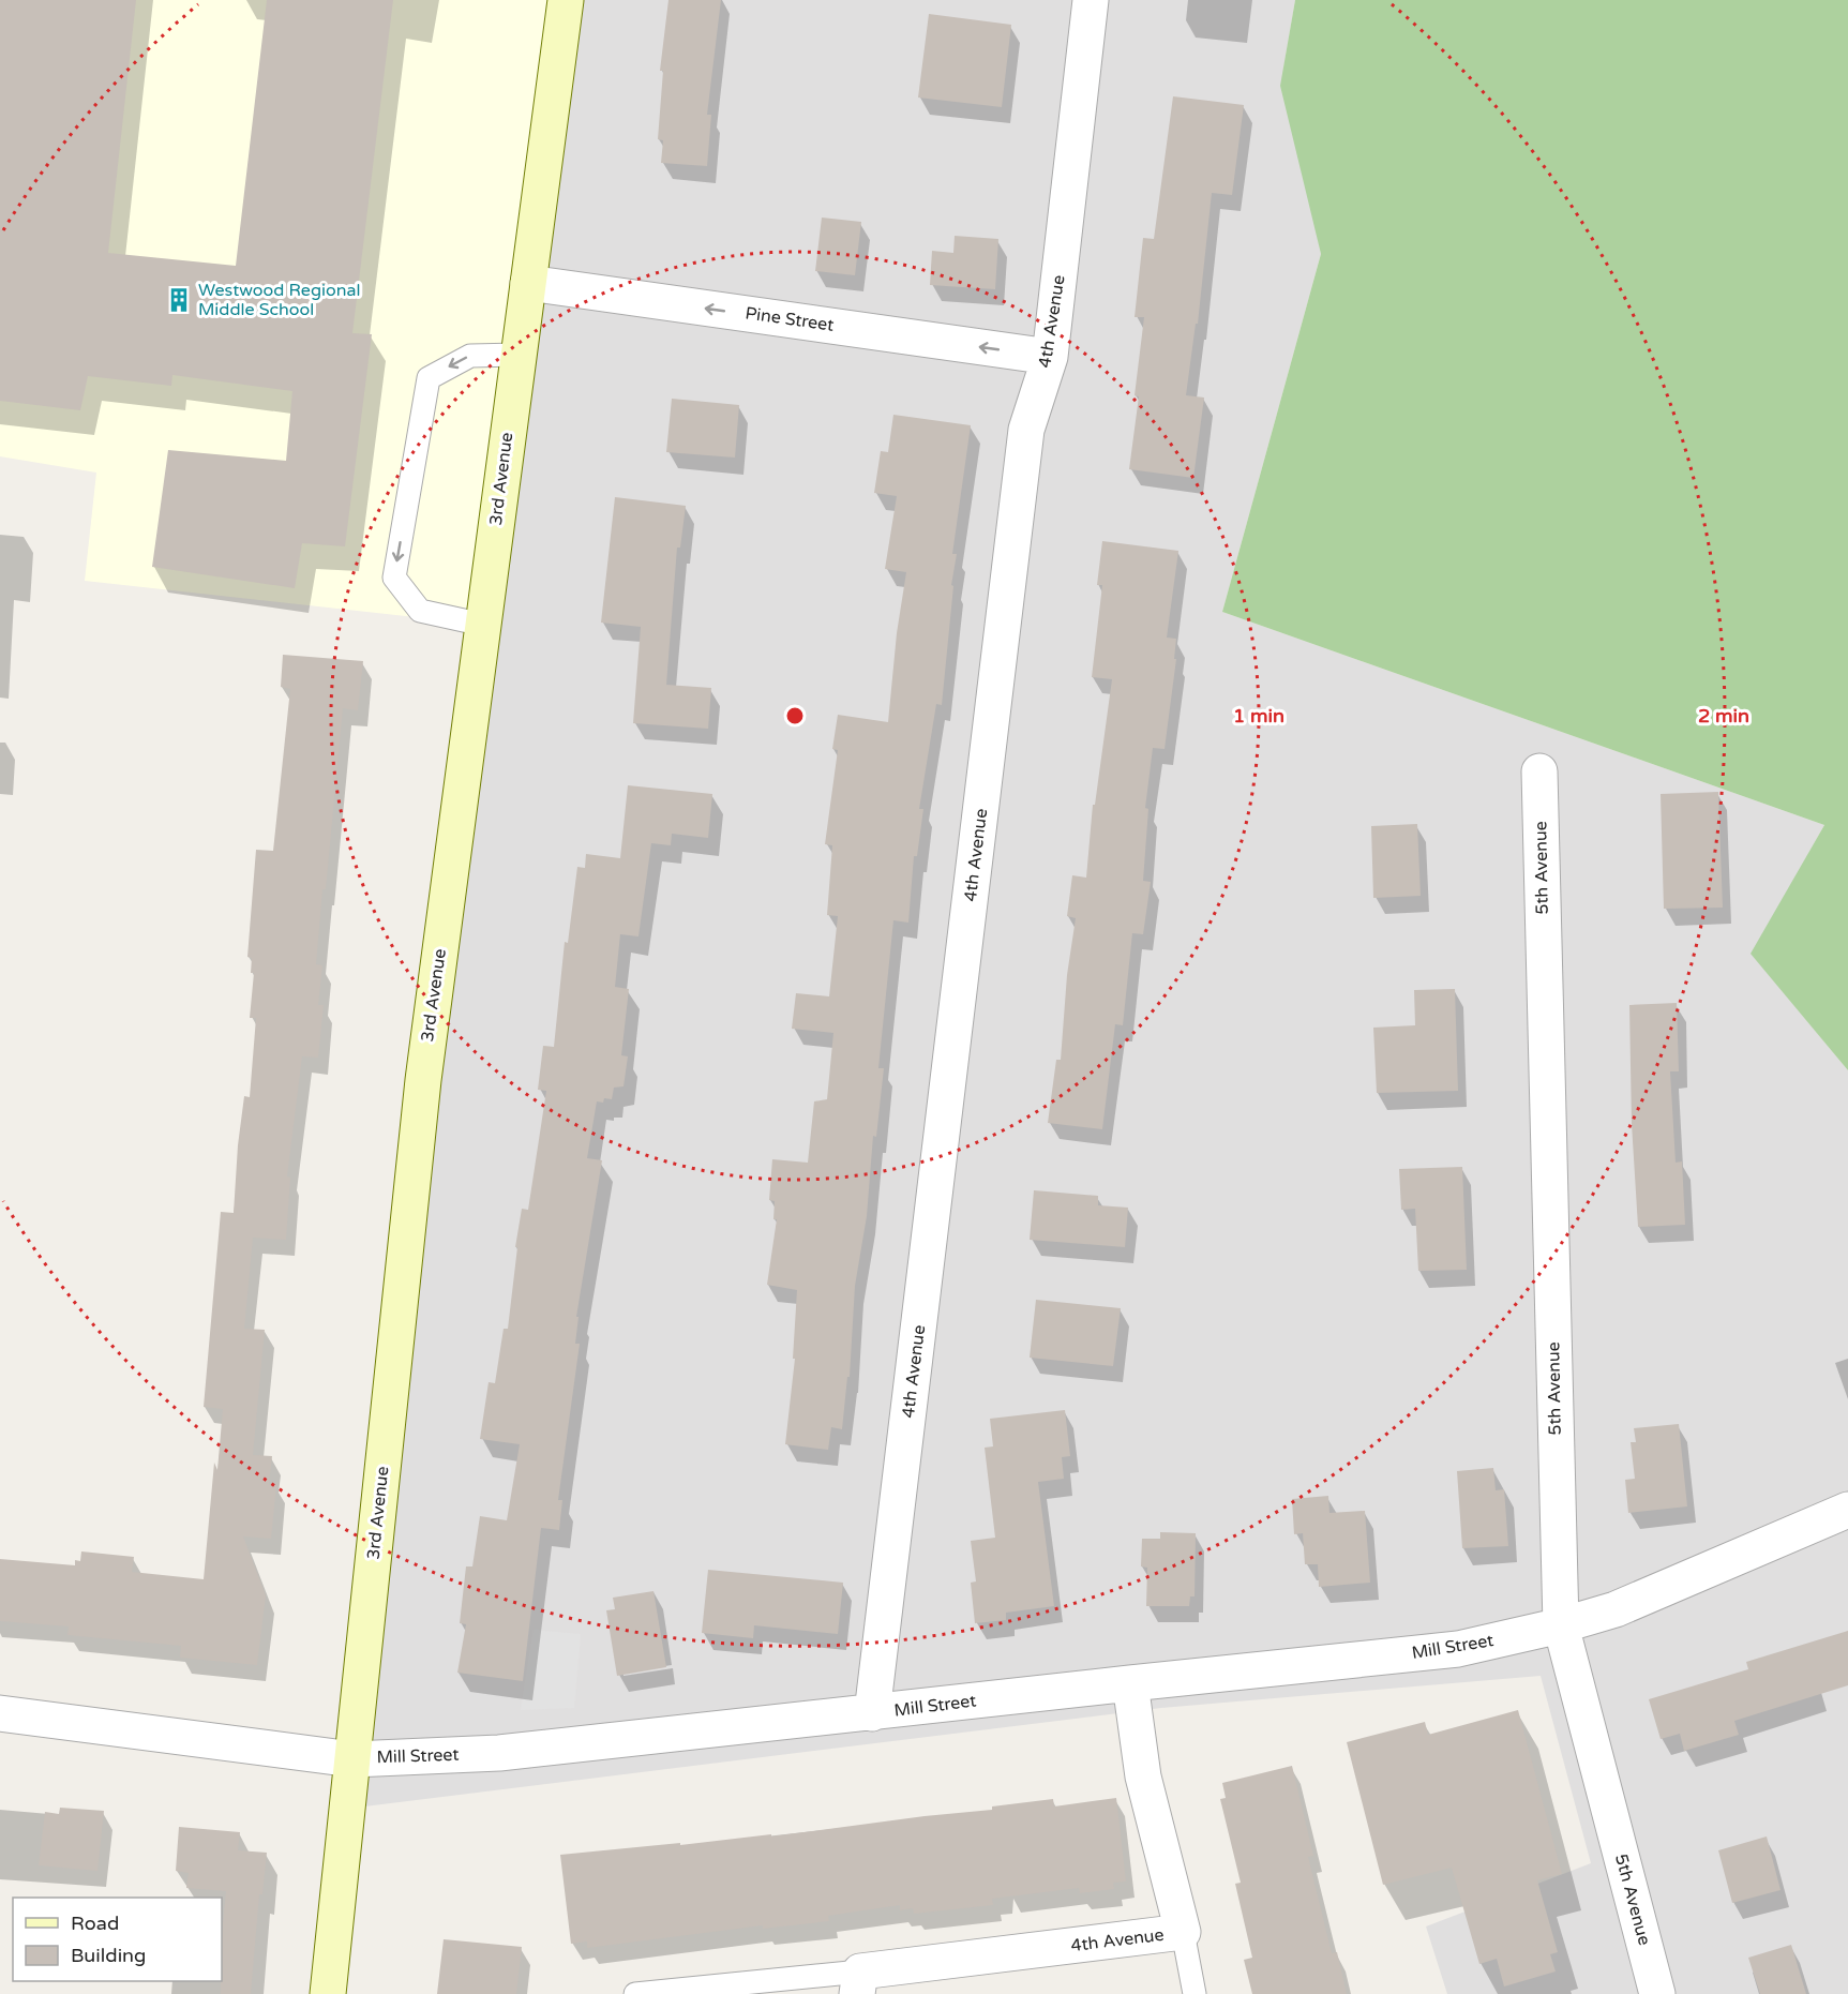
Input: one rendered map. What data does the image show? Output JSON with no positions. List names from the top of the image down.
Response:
{
  "streets": {
    "main road": ["3rd Avenue"],
    "street": [
      "Pine Street",
      "4th Avenue",
      "5th Avenue",
      "Mill Street"
    ]
  },
  "crossings": [
    ["Pine Street", "4th Avenue"],
    ["Pine Street", "3rd Avenue"],
    ["4th Avenue", "Mill Street"],
    ["3rd Avenue", "Mill Street"],
    ["5th Avenue", "Mill Street"]
  ],
  "one_way": ["Pine Street"],
  "places": {
    "building": ["Westwood Regional Middle School"]
  },
  "legend": ["Road", "Building"],
  "rings": ["1 min", "2 min"]
}
